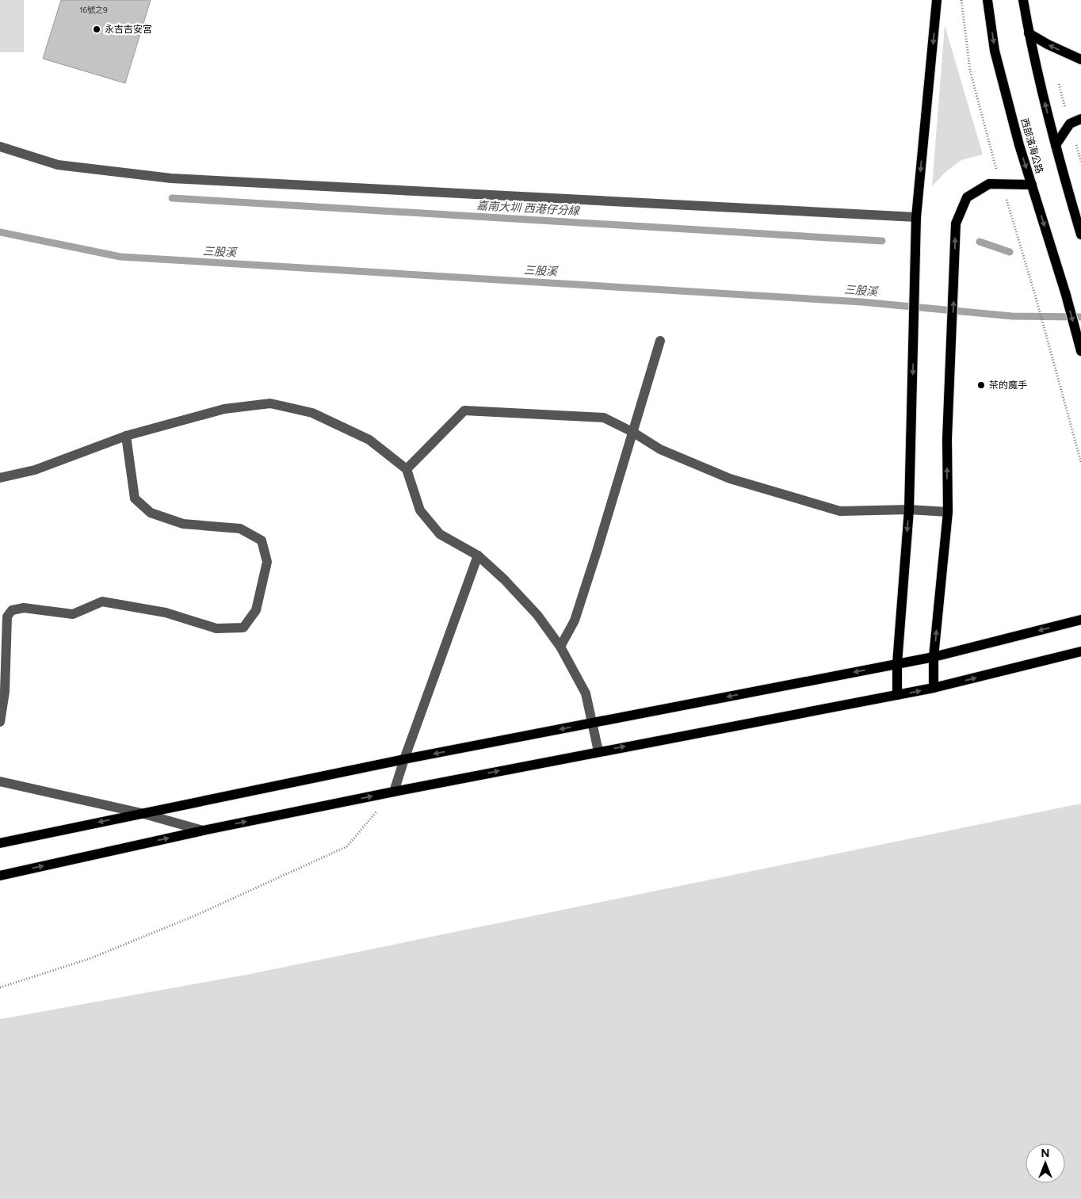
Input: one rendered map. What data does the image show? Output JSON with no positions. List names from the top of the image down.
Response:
{
  "streets": {
    "main road": ["西部濱海公路"]
  },
  "water": ["嘉南大圳 西港仔分線", "三股溪"],
  "places": ["永吉吉安宮", "茶的魔手"],
  "house_numbers": ["16號之9"],
  "north": "top"
}
